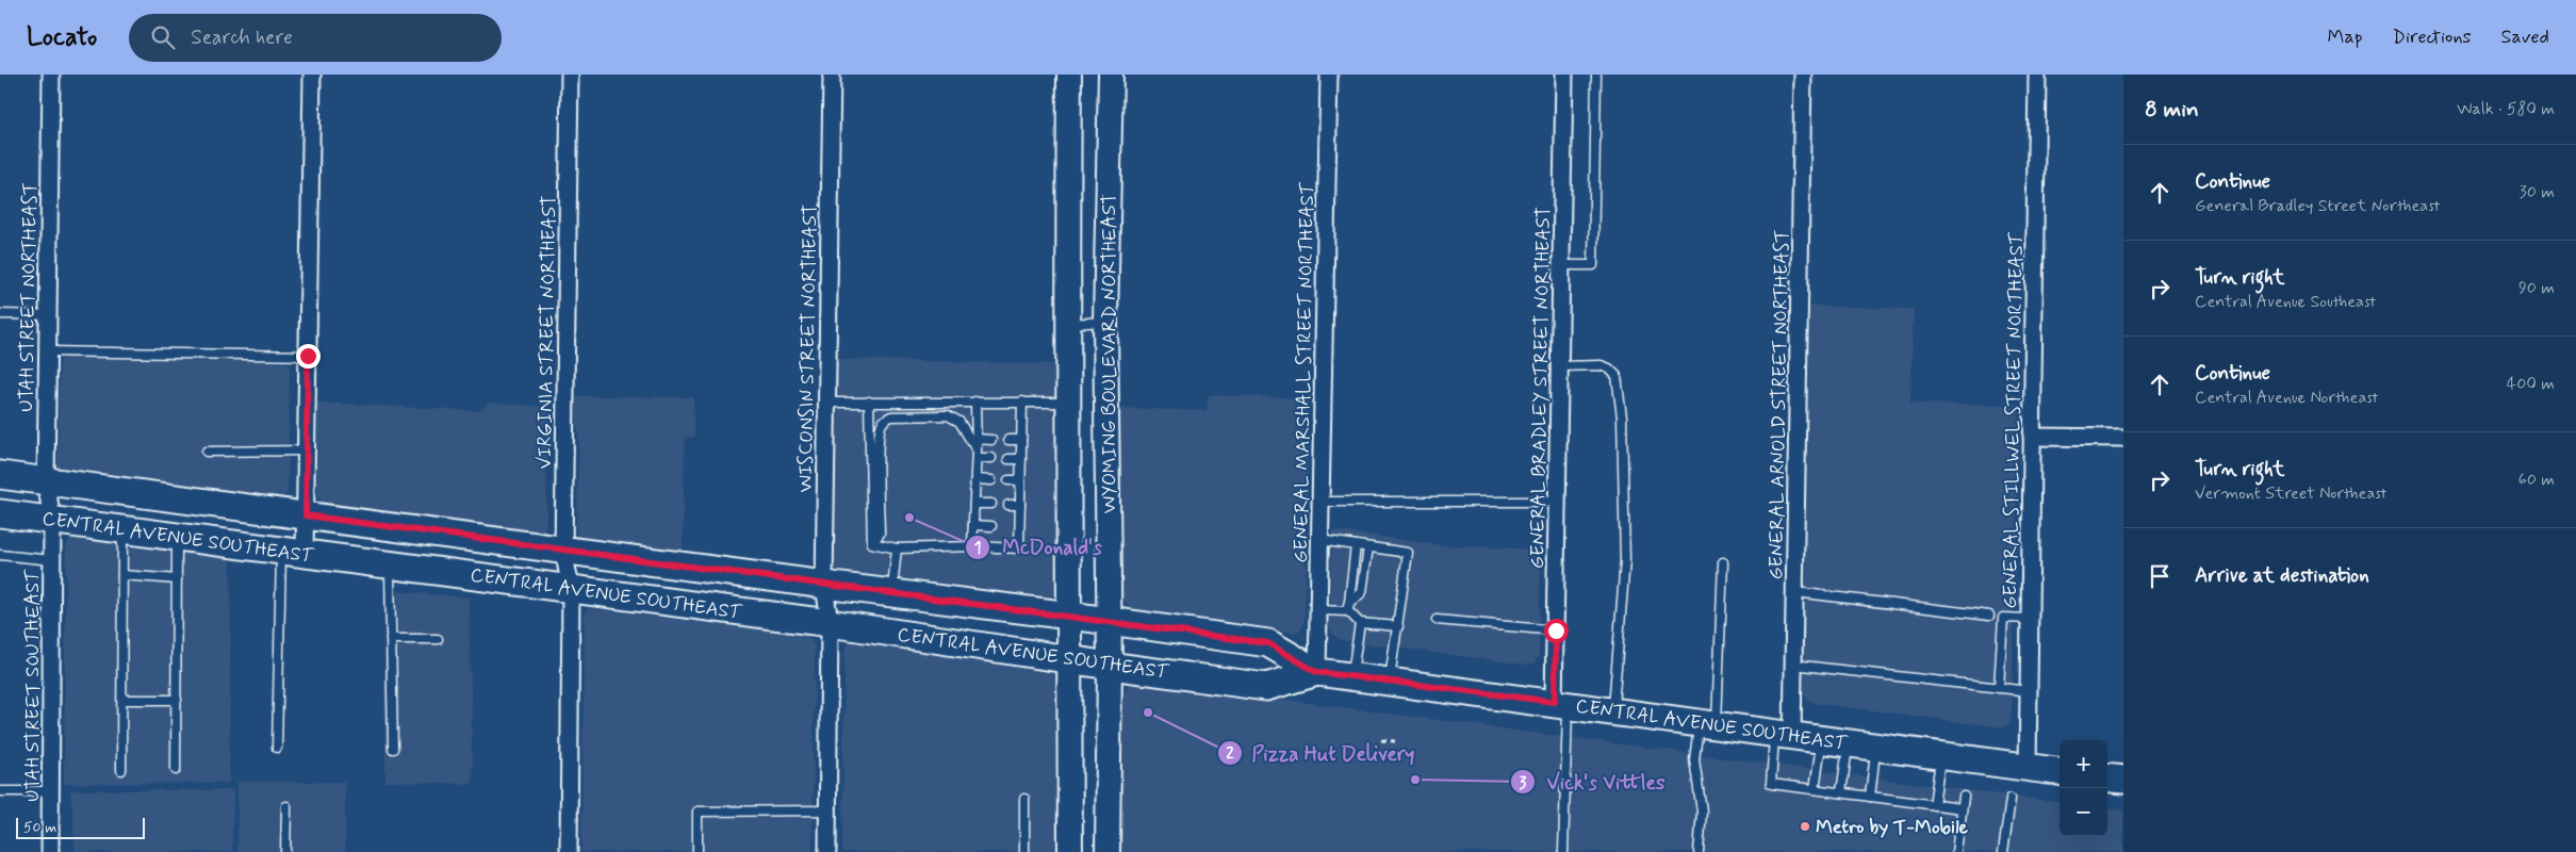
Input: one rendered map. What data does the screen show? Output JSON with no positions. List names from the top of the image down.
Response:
{
  "streets": {
    "main road": ["WYOMING BOULEVARD NORTHEAST", "CENTRAL AVENUE SOUTHEAST"],
    "street": [
      "UTAH STREET NORTHEAST",
      "VIRGINIA STREET NORTHEAST",
      "WISCONSIN STREET NORTHEAST",
      "GENERAL MARSHALL STREET NORTHEAST",
      "GENERAL BRADLEY STREET NORTHEAST",
      "GENERAL ARNOLD STREET NORTHEAST",
      "GENERAL STILLWEL STREET NORTHEAST",
      "UTAH STREET SOUTHEAST"
    ]
  },
  "crossings": [
    ["UTAH STREET NORTHEAST", "CENTRAL AVENUE SOUTHEAST"],
    ["UTAH STREET NORTHEAST", "UTAH STREET SOUTHEAST"],
    ["VIRGINIA STREET NORTHEAST", "CENTRAL AVENUE SOUTHEAST"],
    ["WISCONSIN STREET NORTHEAST", "CENTRAL AVENUE SOUTHEAST"],
    ["WYOMING BOULEVARD NORTHEAST", "CENTRAL AVENUE SOUTHEAST"],
    ["GENERAL MARSHALL STREET NORTHEAST", "CENTRAL AVENUE SOUTHEAST"],
    ["GENERAL BRADLEY STREET NORTHEAST", "CENTRAL AVENUE SOUTHEAST"],
    ["GENERAL ARNOLD STREET NORTHEAST", "CENTRAL AVENUE SOUTHEAST"],
    ["GENERAL STILLWEL STREET NORTHEAST", "CENTRAL AVENUE SOUTHEAST"],
    ["CENTRAL AVENUE SOUTHEAST", "UTAH STREET SOUTHEAST"]
  ],
  "places": [
    "McDonald's",
    "Pizza Hut Delivery",
    "Vick's Vittles",
    "Metro by T-Mobile"
  ],
  "scale_bar": "50 m",
  "page": {
    "header": "Locato",
    "search": "Search here",
    "nav": ["Map", "Directions", "Saved"],
    "heading": ["8 min", "Walk · 580 m"],
    "list": [
      ["Continue", "General Bradley Street Northeast", "30 m"],
      ["Turn right", "Central Avenue Southeast", "90 m"],
      ["Continue", "Central Avenue Northeast", "400 m"],
      ["Turn right", "Vermont Street Northeast", "60 m"],
      "Arrive at destination"
    ],
    "map_buttons": ["+", "−"],
    "scale": "50 m"
  }
}
